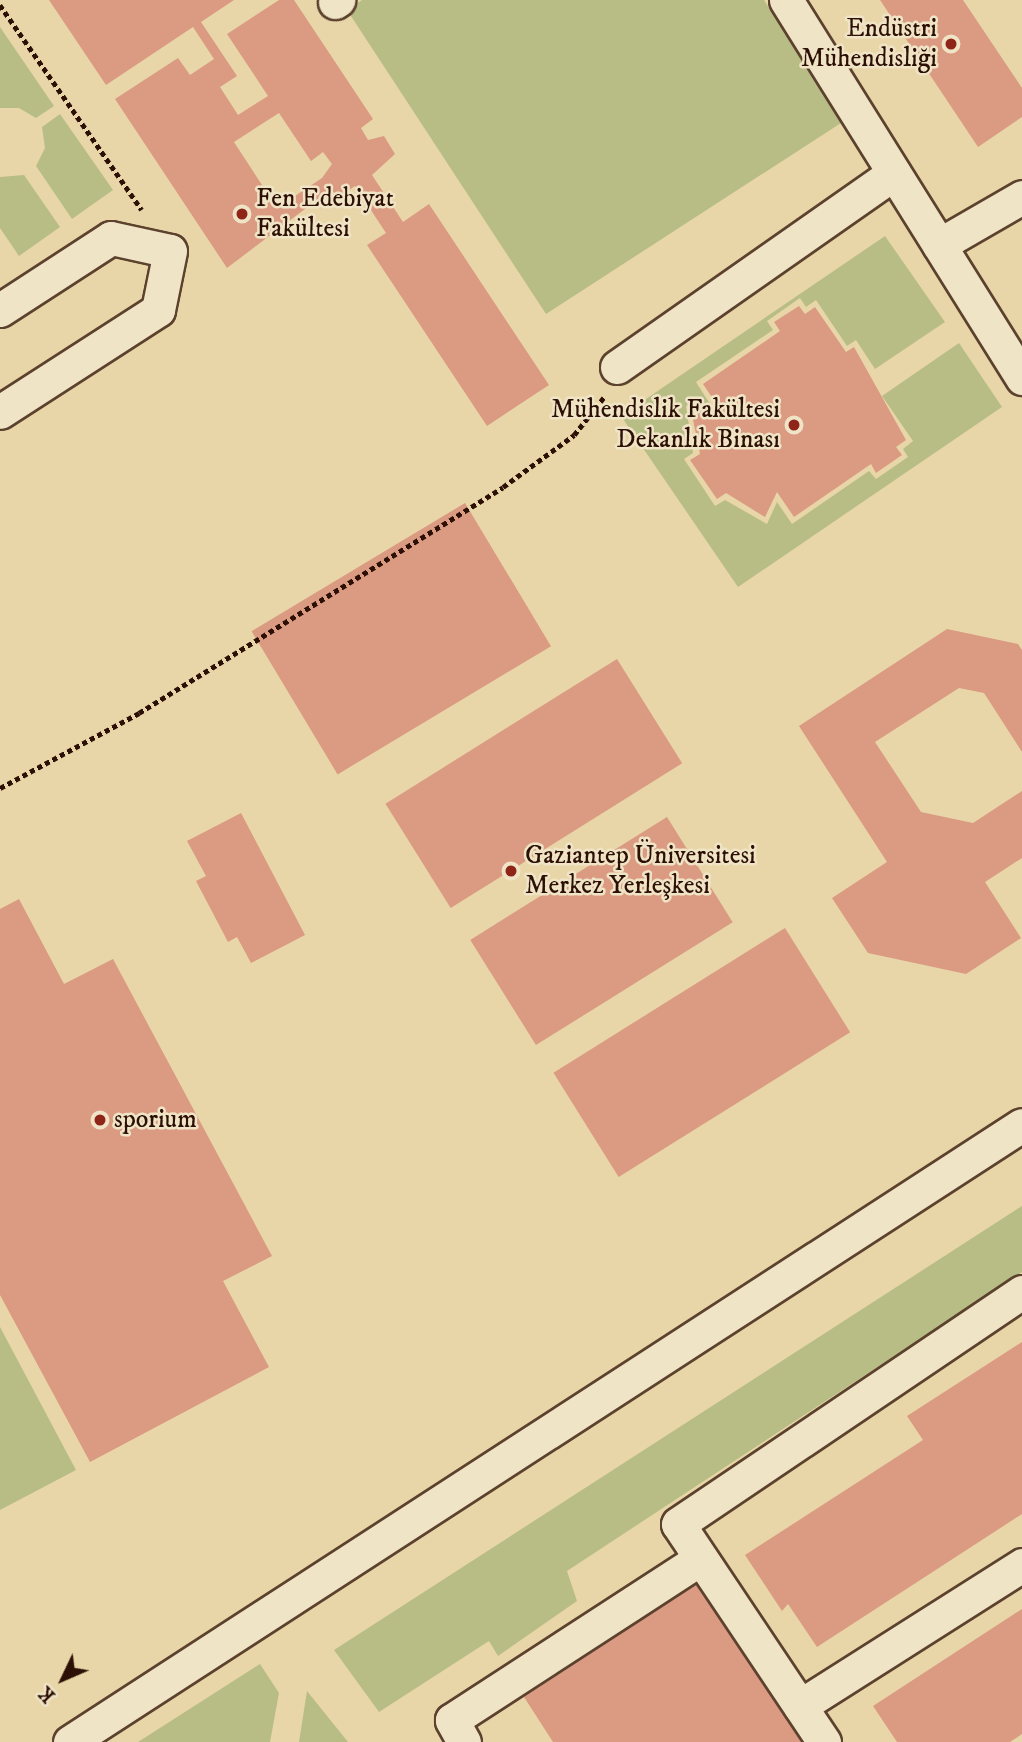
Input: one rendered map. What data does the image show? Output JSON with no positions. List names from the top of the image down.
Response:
{
  "places": [
    "Endüstri Mühendisliği",
    "Fen Edebiyat Fakültesi",
    "Mühendislik Fakültesi Dekanlık Binası",
    "Gaziantep Üniversitesi Merkez Yerleşkesi",
    "sporium"
  ],
  "north": "bottom left"
}
